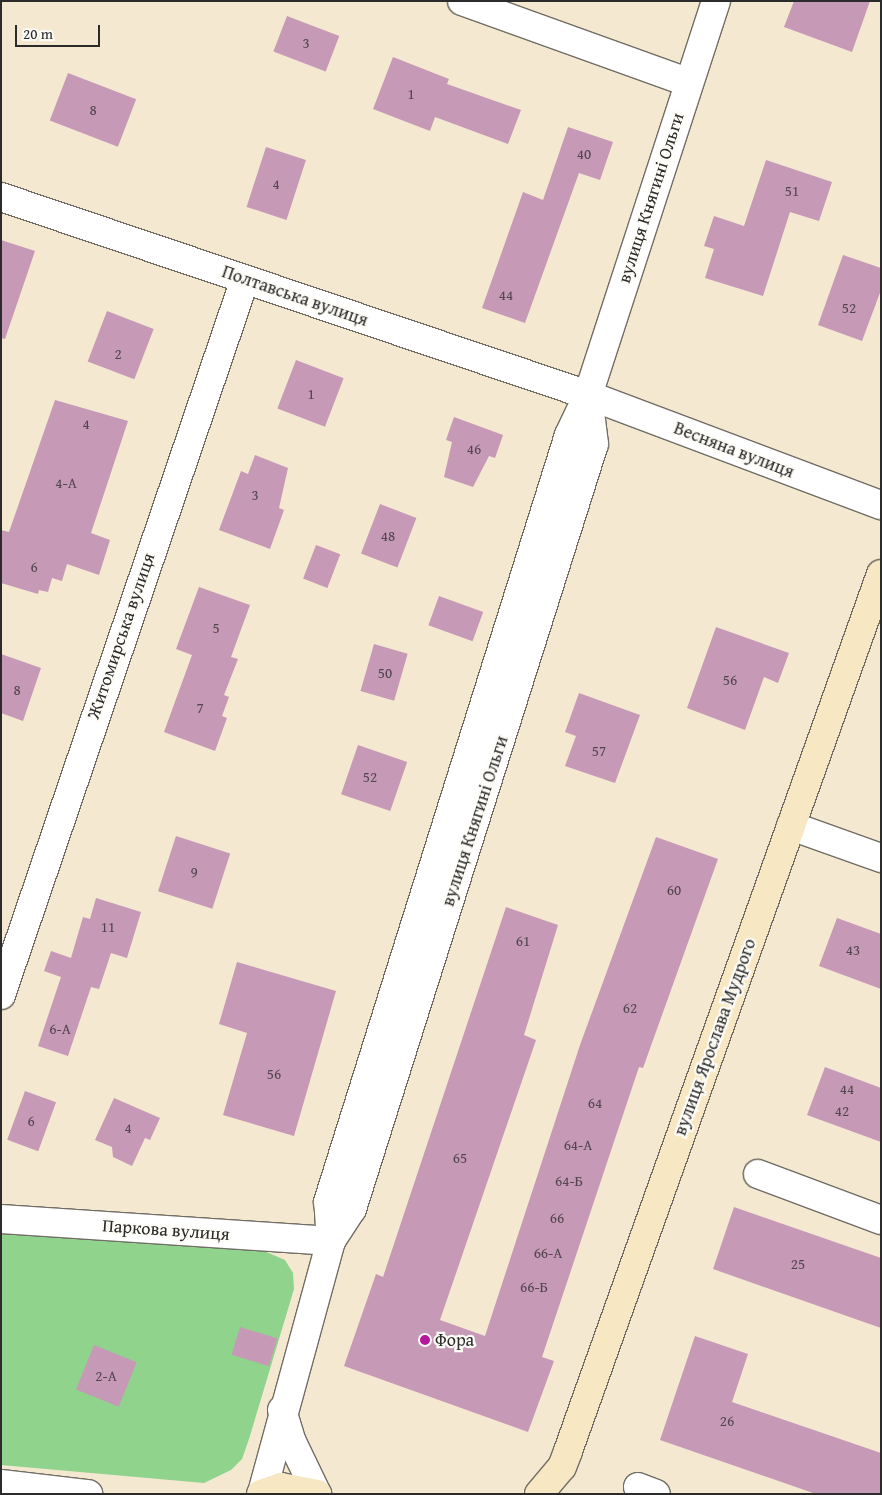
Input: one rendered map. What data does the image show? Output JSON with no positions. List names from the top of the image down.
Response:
{
  "streets": {
    "main road": ["вулиця Ярослава Мудрого"],
    "street": [
      "вулиця Княгині Ольги",
      "Полтавська вулиця",
      "Весняна вулиця",
      "Житомирська вулиця",
      "Паркова вулиця"
    ]
  },
  "crossings": [
    ["вулиця Княгині Ольги", "Полтавська вулиця"],
    ["вулиця Княгині Ольги", "Весняна вулиця"],
    ["вулиця Княгині Ольги", "Паркова вулиця"],
    ["Полтавська вулиця", "Весняна вулиця"],
    ["Полтавська вулиця", "Житомирська вулиця"]
  ],
  "places": ["Фора"],
  "house_numbers": [
    "3",
    "1",
    "8",
    "40",
    "4",
    "51",
    "44",
    "52",
    "2",
    "1",
    "4",
    "46",
    "4-А",
    "3",
    "48",
    "6",
    "5",
    "50",
    "56",
    "8",
    "7",
    "57",
    "52",
    "9",
    "60",
    "11",
    "61",
    "43",
    "62",
    "6-А",
    "56",
    "44",
    "64",
    "42",
    "6",
    "4",
    "64-А",
    "65",
    "64-Б",
    "66",
    "66-А",
    "25",
    "66-Б",
    "2-А",
    "26"
  ],
  "scale_bar": "20 m"
}
